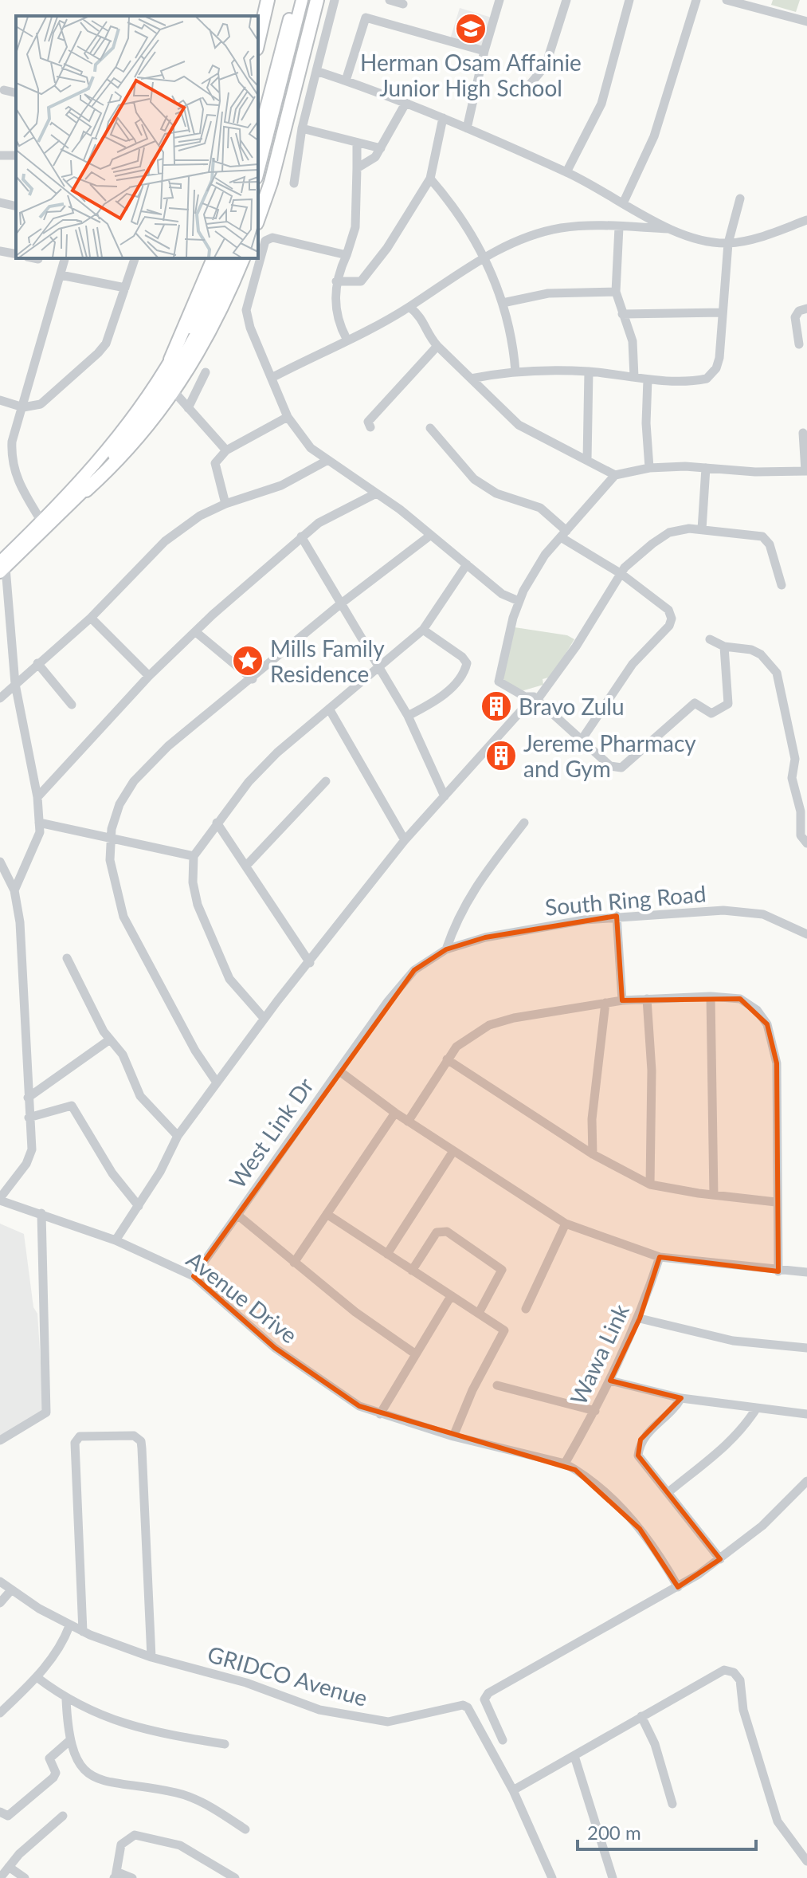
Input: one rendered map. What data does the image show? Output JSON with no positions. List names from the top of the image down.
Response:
{
  "streets": {
    "street": [
      "South Ring Road",
      "West Link Dr",
      "Avenue Drive",
      "Wawa Link",
      "GRIDCO Avenue"
    ]
  },
  "crossings": [
    ["South Ring Road", "West Link Dr"],
    ["West Link Dr", "Wawa Link"],
    ["Avenue Drive", "Wawa Link"]
  ],
  "places": {
    "school or university": ["Herman Osam Affainie Junior High School"],
    "place": ["Mills Family Residence"],
    "building": ["Bravo Zulu", "Jereme Pharmacy and Gym"]
  },
  "scale_bar": "200 m"
}
